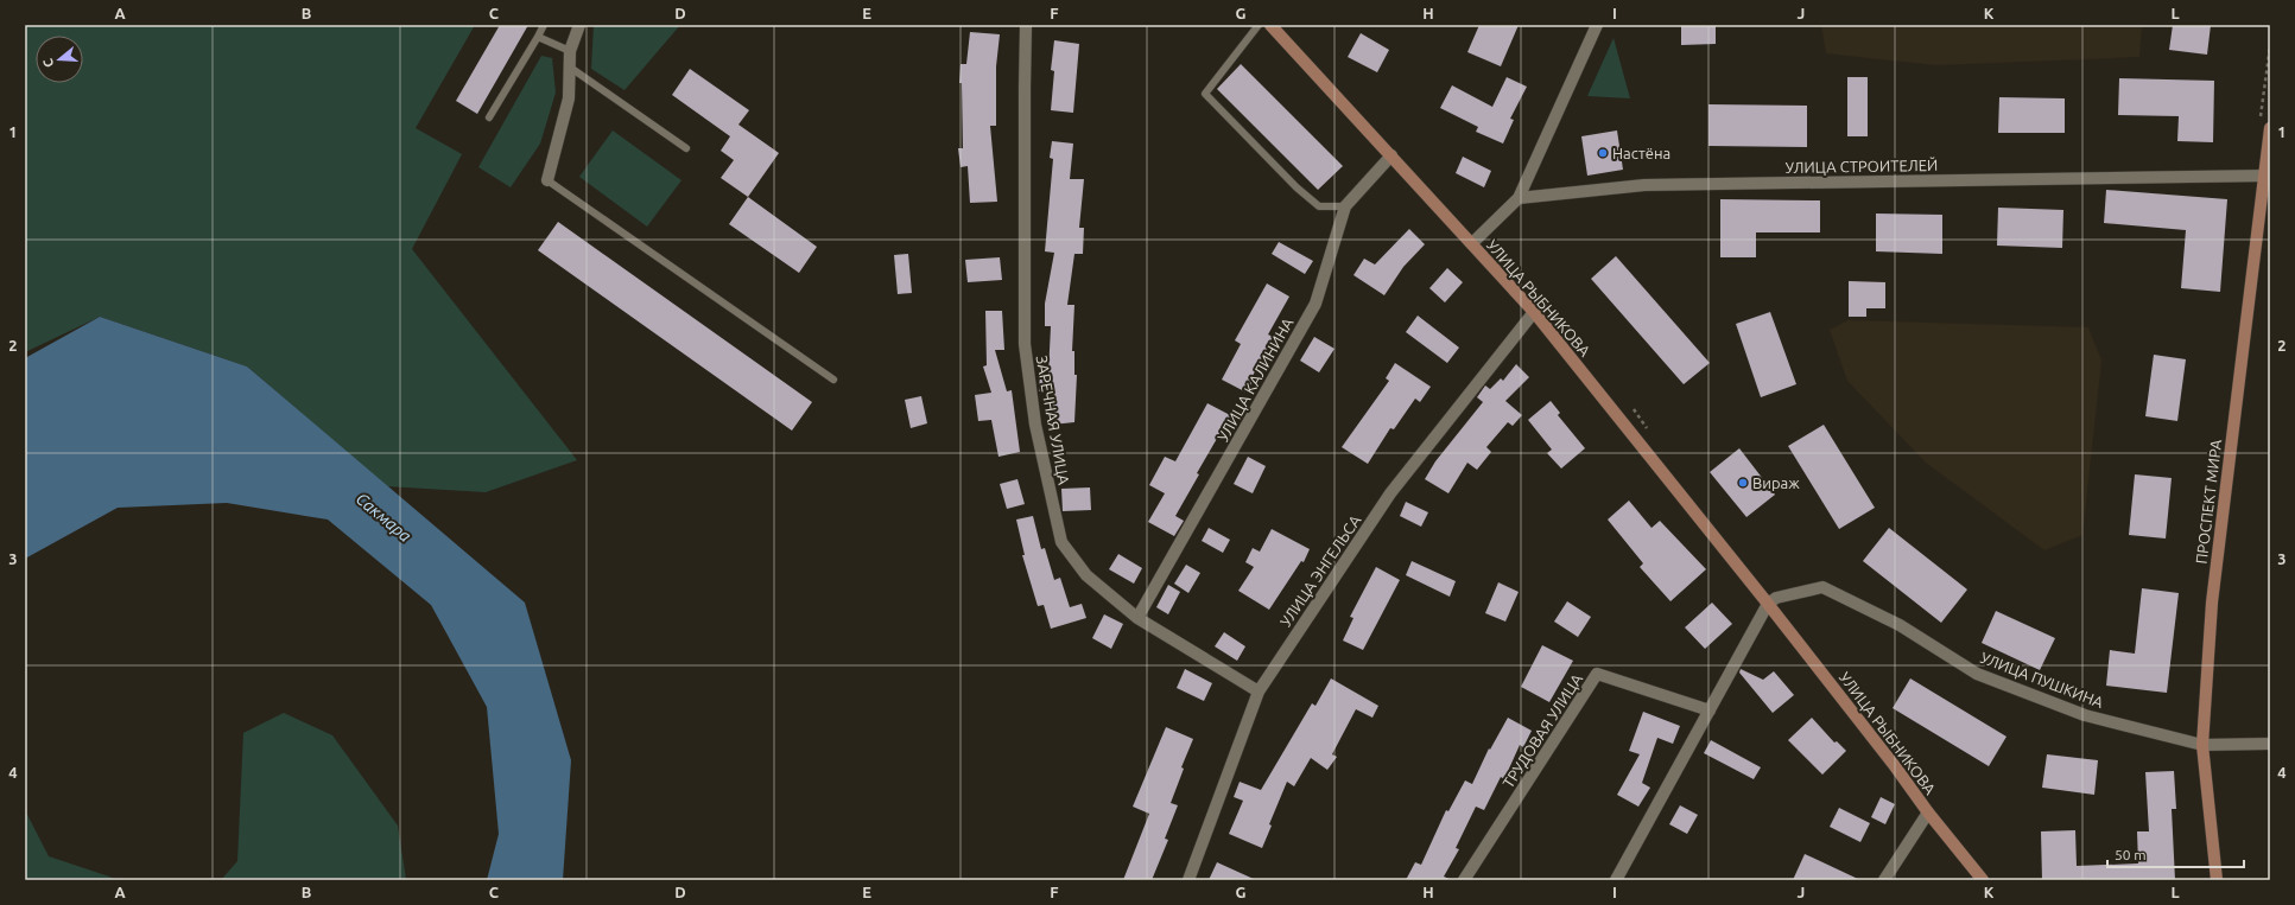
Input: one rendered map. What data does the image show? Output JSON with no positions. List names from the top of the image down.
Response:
{
  "streets": {
    "street": [
      "УЛИЦА СТРОИТЕЛЕЙ",
      "УЛИЦА РЫБНИКОВА",
      "УЛИЦА КАЛИНИНА",
      "ЗАРЕЧНАЯ УЛИЦА",
      "ПРОСПЕКТ МИРА",
      "УЛИЦА ЭНГЕЛЬСА",
      "УЛИЦА ПУШКИНА",
      "ТРУДОВАЯ УЛИЦА"
    ]
  },
  "crossings": [
    ["УЛИЦА СТРОИТЕЛЕЙ", "ПРОСПЕКТ МИРА"],
    ["УЛИЦА РЫБНИКОВА", "УЛИЦА КАЛИНИНА"],
    ["УЛИЦА РЫБНИКОВА", "УЛИЦА ЭНГЕЛЬСА"],
    ["УЛИЦА РЫБНИКОВА", "УЛИЦА ПУШКИНА"],
    ["УЛИЦА КАЛИНИНА", "ЗАРЕЧНАЯ УЛИЦА"],
    ["ЗАРЕЧНАЯ УЛИЦА", "УЛИЦА ЭНГЕЛЬСА"],
    ["ПРОСПЕКТ МИРА", "УЛИЦА ПУШКИНА"]
  ],
  "water": ["Сакмара"],
  "places": ["Настёна", "Вираж"],
  "scale_bar": "50 m",
  "north": "left",
  "grid": {
    "columns": [
      "A",
      "B",
      "C",
      "D",
      "E",
      "F",
      "G",
      "H",
      "I",
      "J",
      "K",
      "L"
    ],
    "rows": [
      "1",
      "2",
      "3",
      "4"
    ]
  }
}
